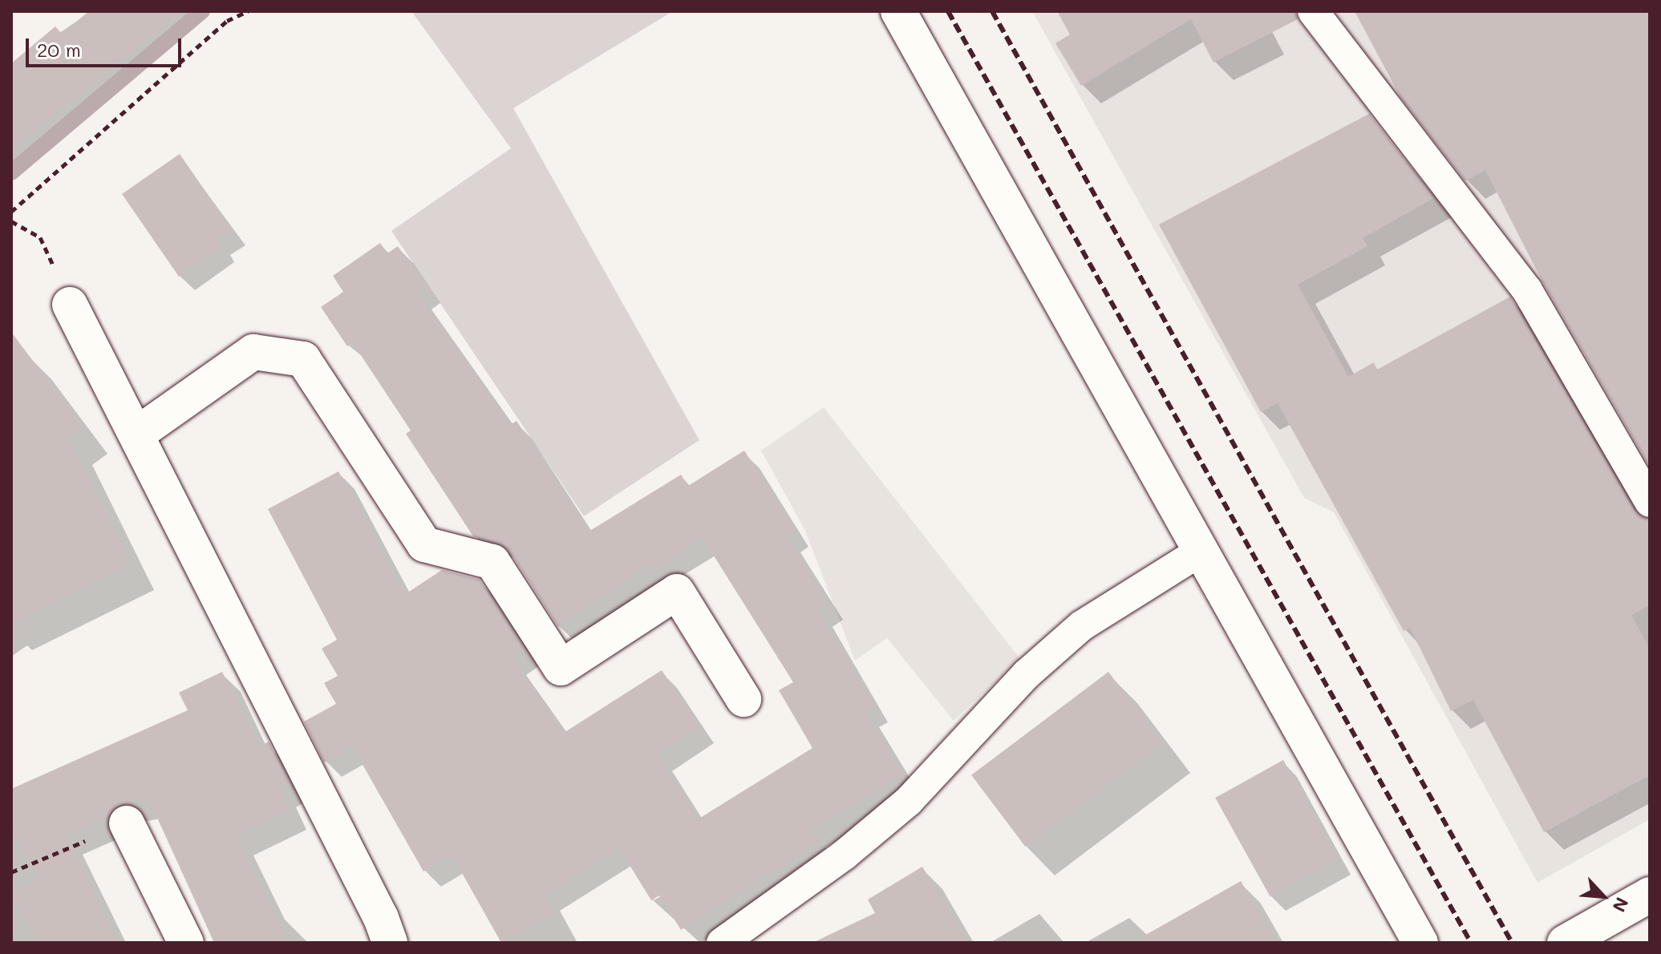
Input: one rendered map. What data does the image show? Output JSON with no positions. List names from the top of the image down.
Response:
{
  "scale_bar": "20 m",
  "north": "bottom right"
}
